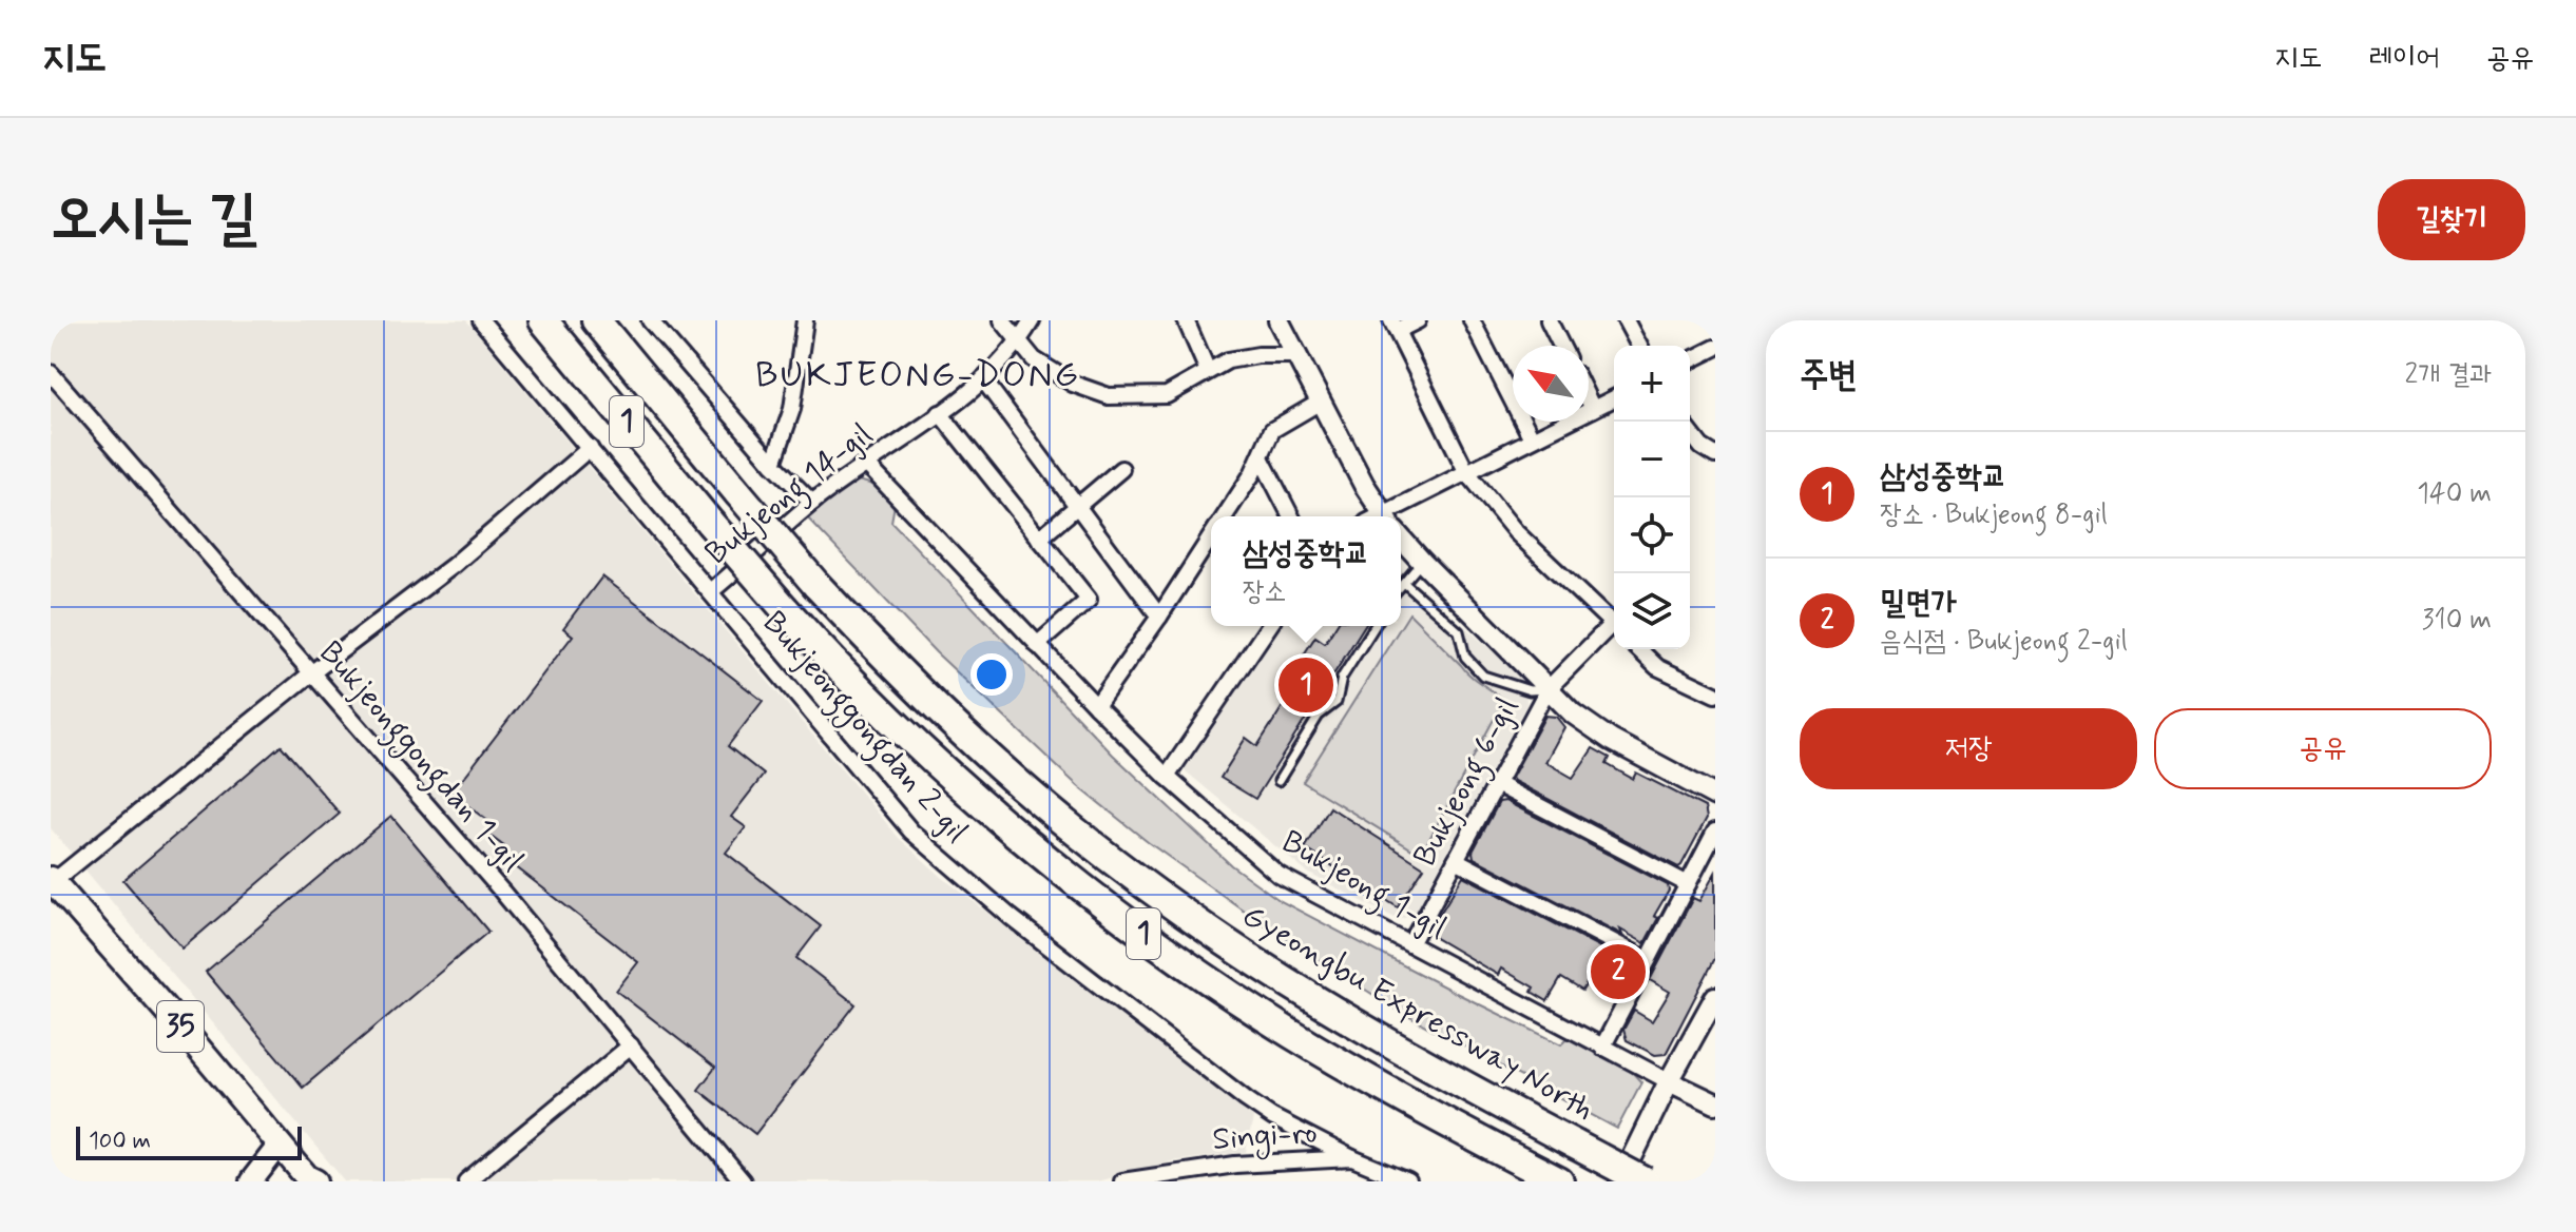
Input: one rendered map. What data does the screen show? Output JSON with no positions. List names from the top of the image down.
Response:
{
  "streets": {
    "highway": ["1", "Gyeongbu Expressway North"],
    "main road": ["35"],
    "street": [
      "Bukjeong 14-gil",
      "Bukjeonggongdan 2-gil",
      "Bukjeonggongdan 1-gil",
      "Bukjeong 6-gil",
      "Bukjeong 1-gil",
      "Singi-ro"
    ]
  },
  "crossings": [
    ["Bukjeong 14-gil", "Bukjeonggongdan 2-gil"],
    ["Bukjeong 14-gil", "Bukjeong 1-gil"],
    ["Bukjeonggongdan 2-gil", "Singi-ro"],
    ["Bukjeong 6-gil", "Bukjeong 1-gil"]
  ],
  "districts": ["BUKJEONG-DONG"],
  "scale_bar": "100 m",
  "north": "top left",
  "page": {
    "header": "지도",
    "nav": ["지도", "레이어", "공유"],
    "buttons": [
      "길찾기",
      ["저장", "공유"]
    ],
    "title": "오시는 길",
    "heading": ["주변", "2개 결과"],
    "map_buttons": ["+", "−"],
    "list": [
      {
        "mark": "1",
        "name": "삼성중학교",
        "note": "장소 · Bukjeong 8-gil",
        "value": "140 m"
      },
      {
        "mark": "2",
        "name": "밀면가",
        "note": "음식점 · Bukjeong 2-gil",
        "value": "310 m"
      }
    ],
    "popup": ["삼성중학교", "장소"],
    "pins": ["1", "2"],
    "scale": "100 m"
  }
}
